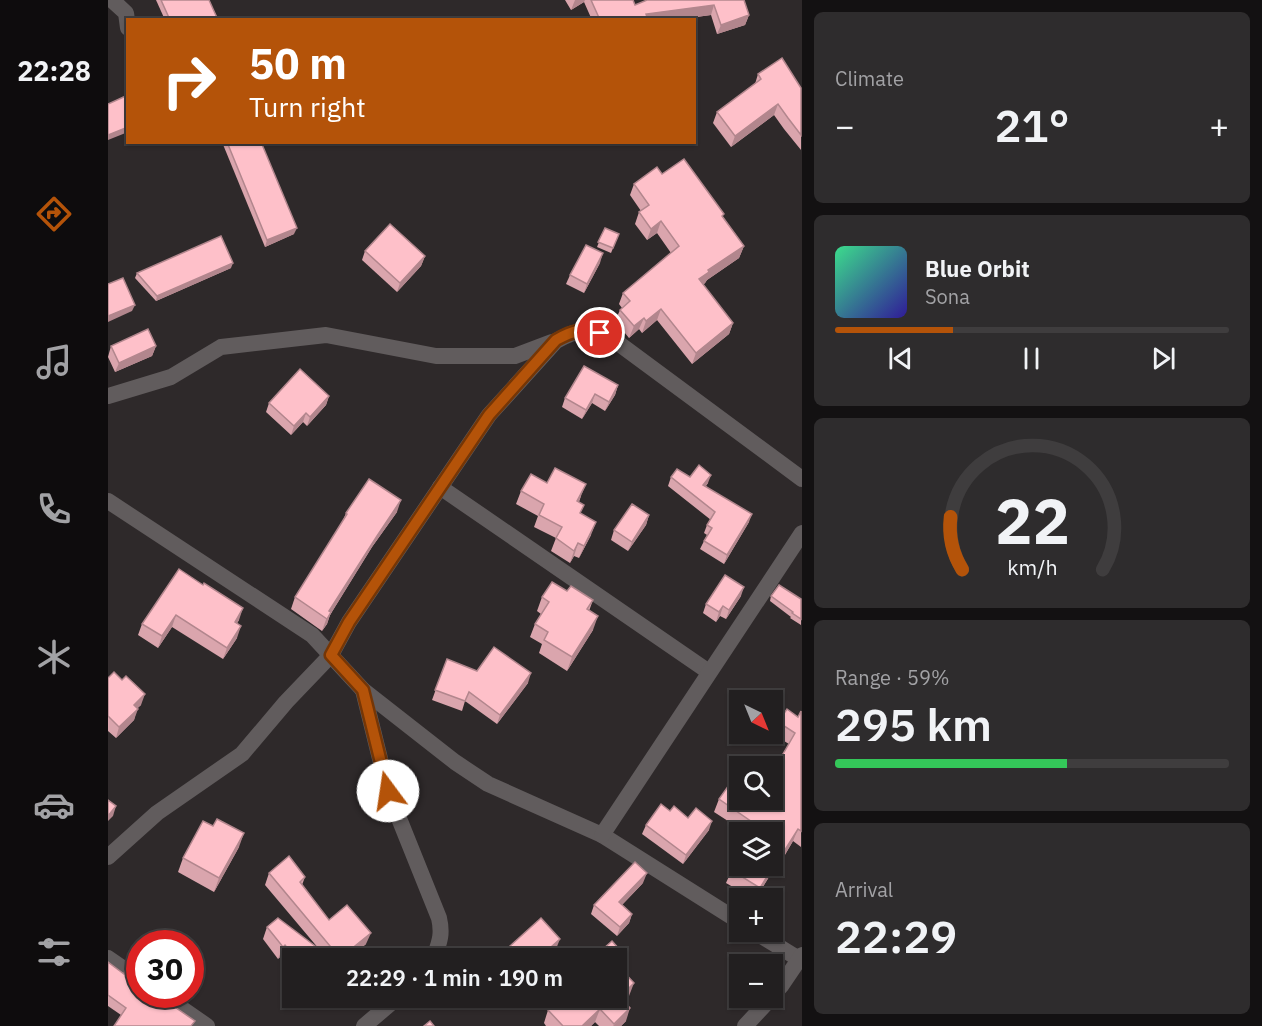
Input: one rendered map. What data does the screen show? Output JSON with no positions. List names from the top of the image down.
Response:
{
  "north": "bottom right",
  "page": {
    "tabs": "22:28",
    "tile": [
      "Climate",
      ["Range · 59%", "295 km"],
      ["Arrival", "22:29"]
    ],
    "turn": ["50 m", "Turn right"],
    "heat": ["−", "21°", "+"],
    "song": ["Blue Orbit", "Sona"],
    "map_buttons": ["+", "−"],
    "limit": "30",
    "trip": "22:29 · 1 min · 190 m",
    "gauge": ["22", "km/h"]
  }
}
